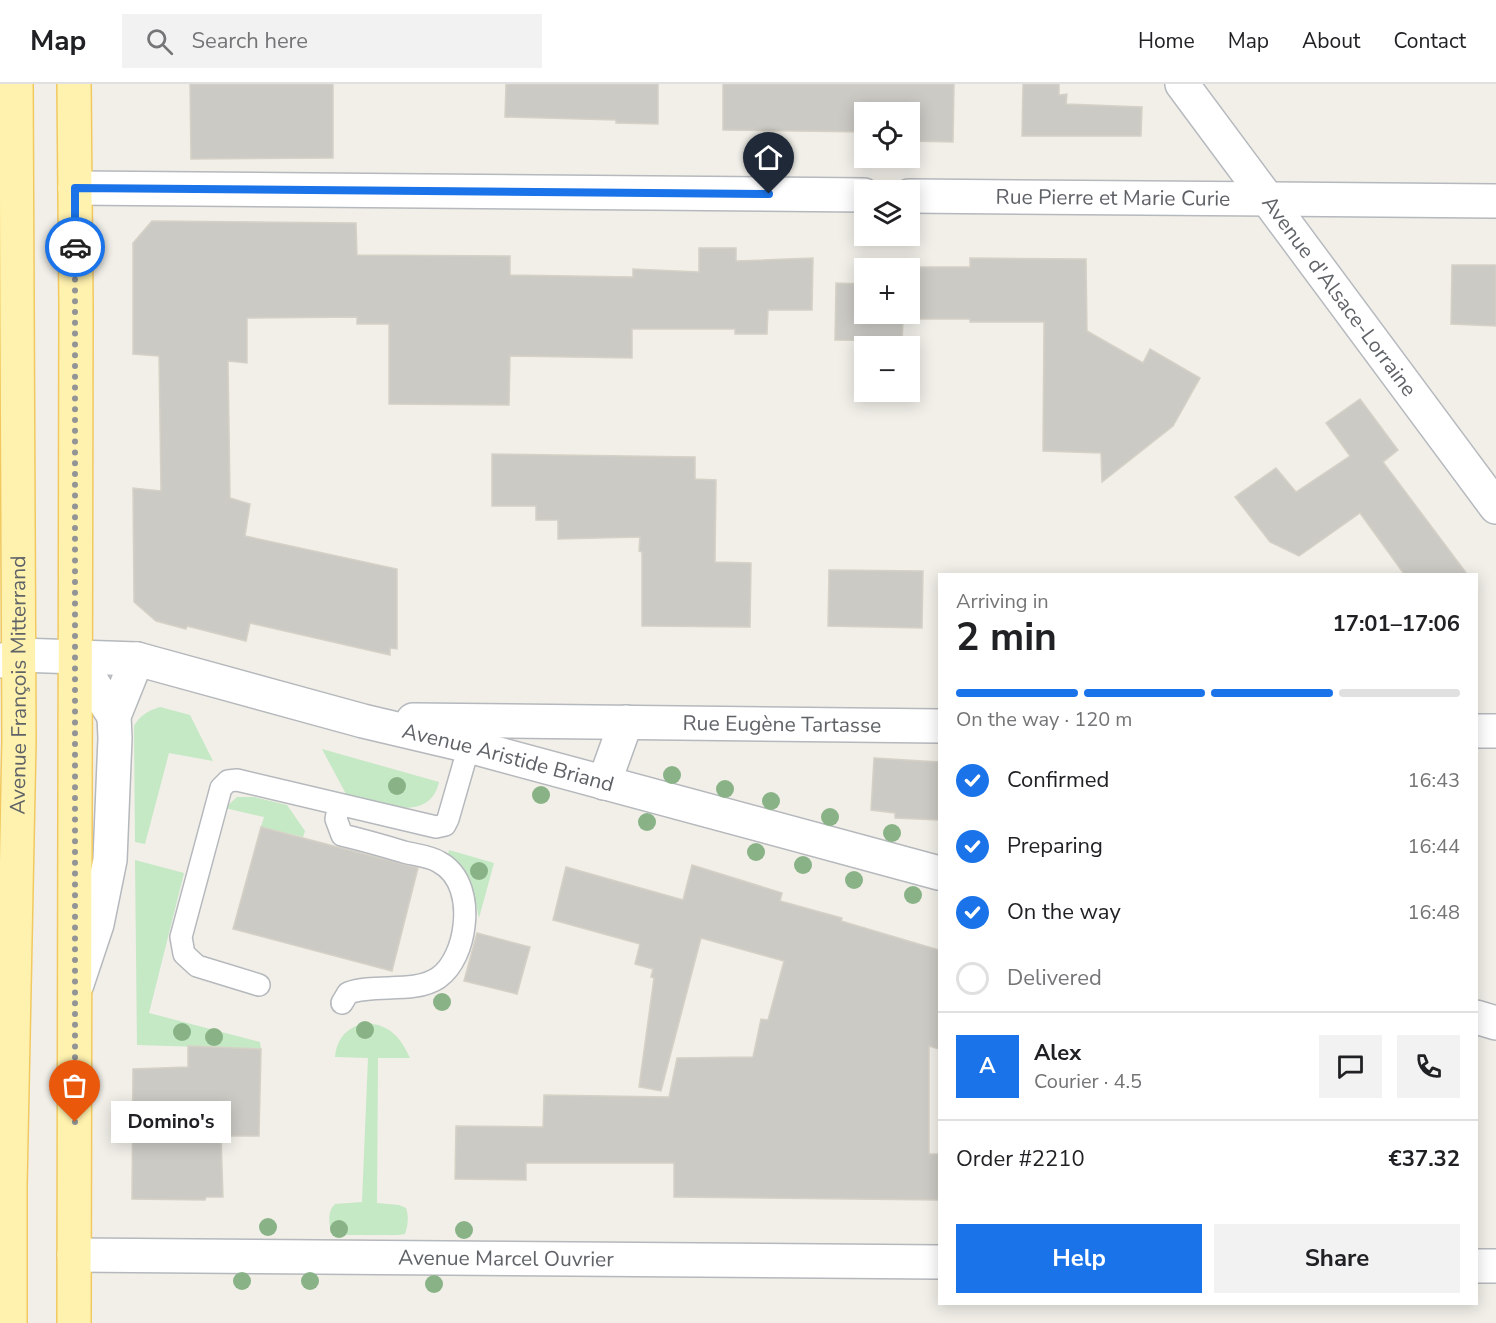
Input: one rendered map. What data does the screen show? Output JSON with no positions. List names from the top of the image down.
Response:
{
  "streets": {
    "main road": ["Avenue François Mitterrand"],
    "street": [
      "Rue Pierre et Marie Curie",
      "Avenue d'Alsace-Lorraine",
      "Rue Eugène Tartasse",
      "Avenue Aristide Briand",
      "Avenue Marcel Ouvrier"
    ]
  },
  "crossings": [
    ["Rue Pierre et Marie Curie", "Avenue d'Alsace-Lorraine"],
    ["Avenue François Mitterrand", "Avenue Aristide Briand"],
    ["Rue Eugène Tartasse", "Avenue Aristide Briand"]
  ],
  "places": ["Domino's"],
  "page": {
    "header": "Map",
    "search": "Search here",
    "nav": [
      "Home",
      "Map",
      "About",
      "Contact"
    ],
    "map_buttons": ["+", "−"],
    "heading": ["2 min", "Arriving in", "17:01–17:06"],
    "panel": [
      "Alex",
      "Courier · 4.5",
      "Order #2210",
      "€37.32"
    ],
    "bar": "On the way · 120 m",
    "list": [
      ["Confirmed", "16:43"],
      ["Preparing", "16:44"],
      ["On the way", "16:48"],
      "Delivered"
    ],
    "round": "A",
    "bubble": "Domino's",
    "buttons": ["Help", "Share"]
  }
}
